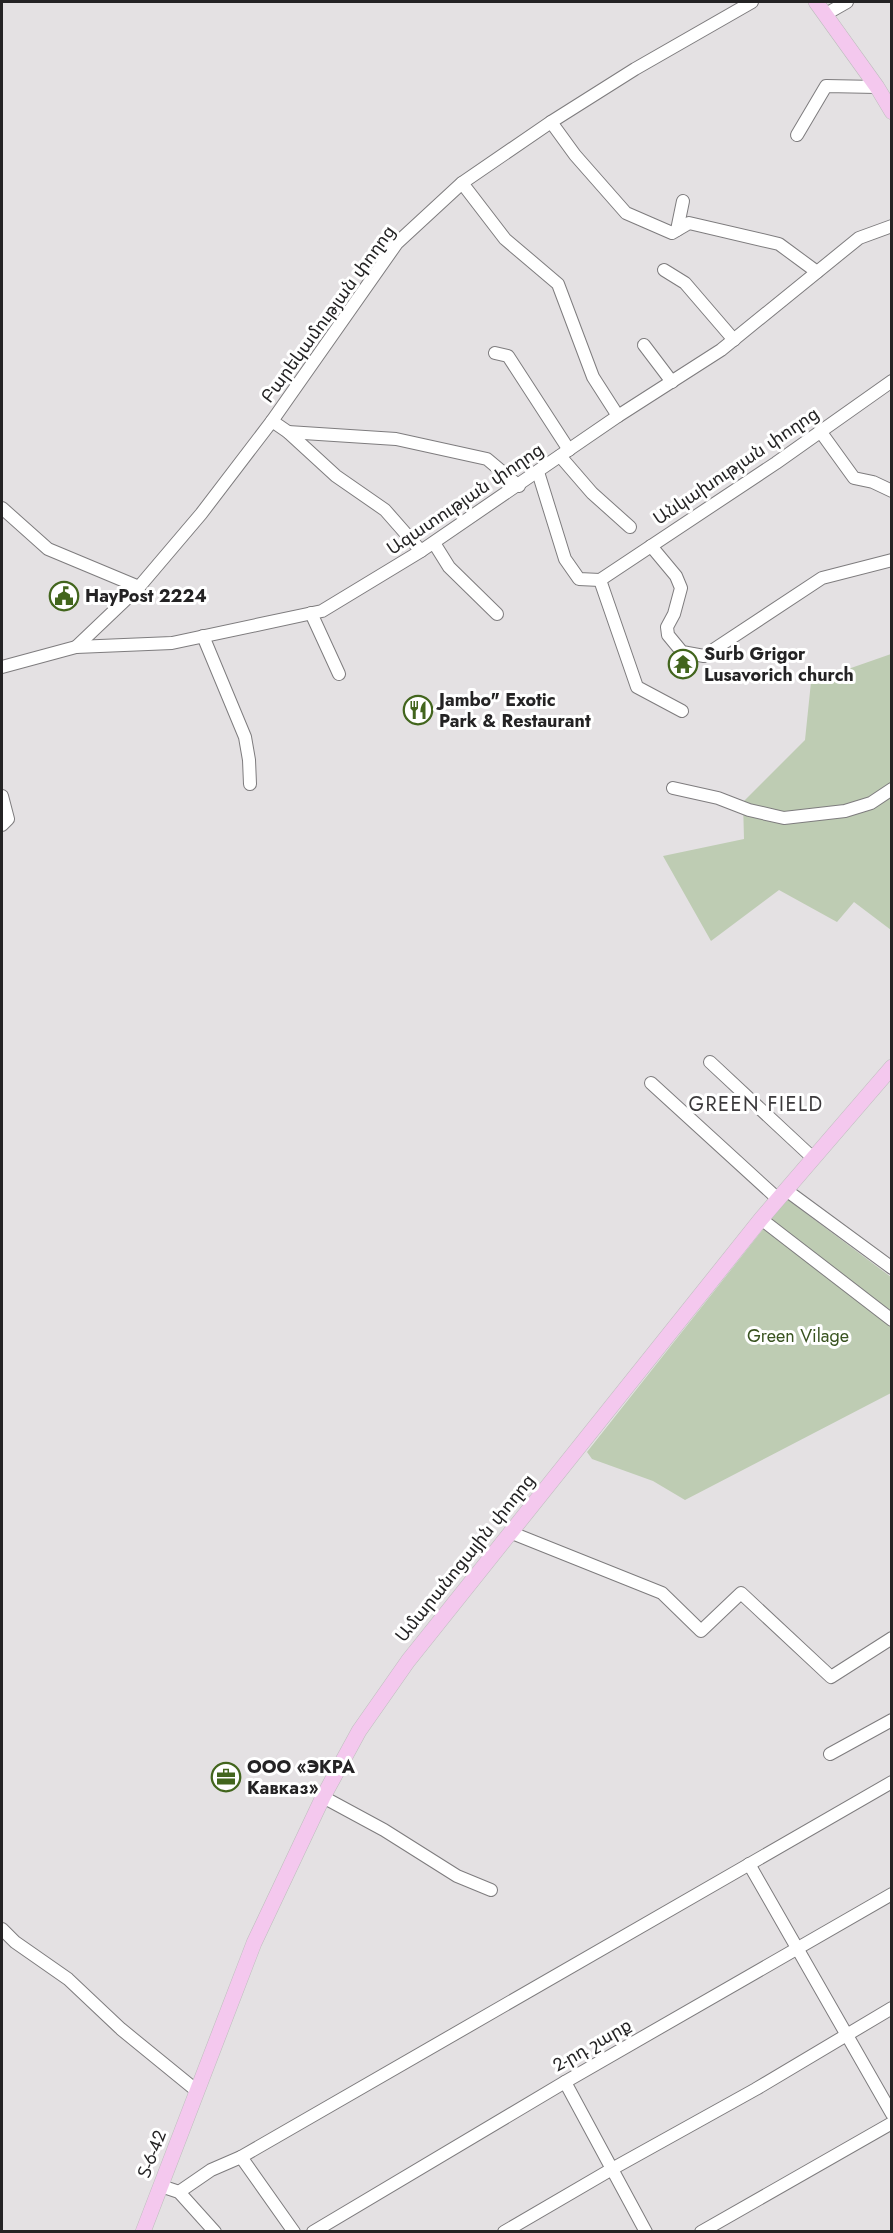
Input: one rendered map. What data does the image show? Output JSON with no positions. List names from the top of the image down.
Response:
{
  "streets": {
    "main road": ["Ամարանոցային փողոց", "Տ-6-42"],
    "street": [
      "Բարեկամության փողոց",
      "Անկախության փողոց",
      "Ազատության փողոց",
      "2-րդ շարք"
    ]
  },
  "crossings": [
    ["Բարեկամության փողոց", "Ազատության փողոց"],
    ["Ամարանոցային փողոց", "Տ-6-42"]
  ],
  "districts": ["GREEN FIELD"],
  "parks": ["Green Vilage"],
  "places": {
    "public building": ["HayPost 2224"],
    "temple": ["Surb Grigor Lusavorich church"],
    "restaurant": ["Jambo\" Exotic Park & Restaurant"],
    "office": ["ООО «ЭКРА Кавказ»"]
  }
}
